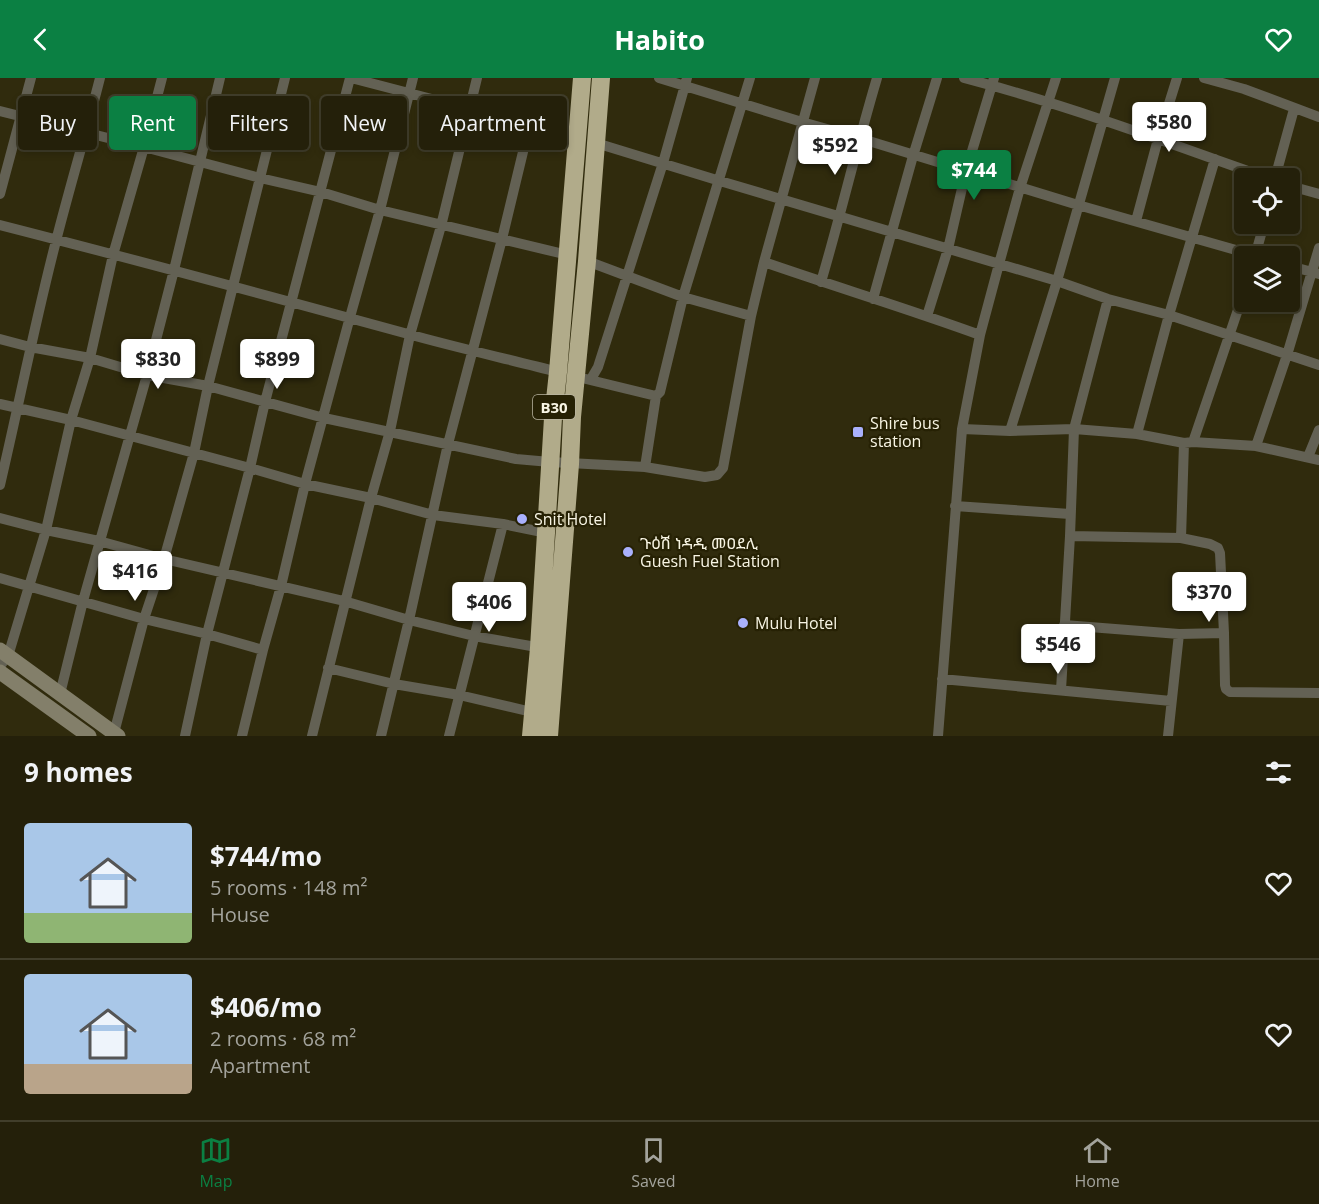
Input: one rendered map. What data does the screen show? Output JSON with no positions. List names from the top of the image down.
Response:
{
  "streets": {
    "highway": ["B30"]
  },
  "places": {
    "transit": ["Shire bus station"],
    "other": ["Snit Hotel", "ጉዕሽ ነዳዲ መዐደሊ Guesh Fuel Station", "Mulu Hotel"]
  },
  "page": {
    "header": "Habito",
    "chip": [
      "Buy",
      "Rent",
      "Filters",
      "New",
      "Apartment"
    ],
    "price": [
      "$580",
      "$592",
      "$744",
      "$830",
      "$899",
      "$416",
      "$370",
      "$406",
      "$546"
    ],
    "heading": "9 homes",
    "list": [
      {
        "name": "$744/mo",
        "note": "5 rooms · 148 m² · House"
      },
      {
        "name": "$406/mo",
        "note": "2 rooms · 68 m² · Apartment"
      }
    ],
    "tabs": ["Map", "Saved", "Home"]
  }
}
